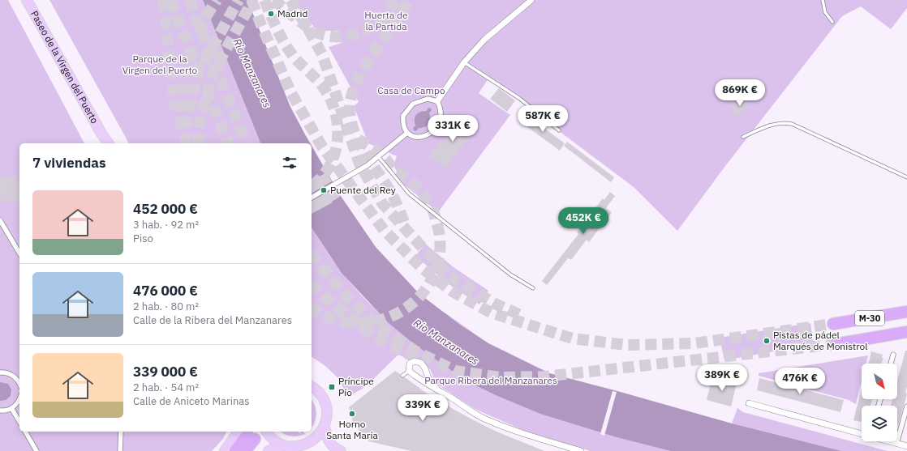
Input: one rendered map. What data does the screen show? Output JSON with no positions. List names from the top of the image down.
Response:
{
  "streets": {
    "highway": ["M-30"],
    "main road": ["Paseo de la Virgen del Puerto"]
  },
  "water": ["Río Manzanares"],
  "parks": [
    "Huerta de la Partida",
    "Parque de la Virgen del Puerto",
    "Casa de Campo",
    "Parque Ribera del Manzanares"
  ],
  "places": {
    "other": [
      "Madrid",
      "Puente del Rey",
      "Pistas de pádel Marqués de Monistrol",
      "Horno Santa María"
    ],
    "transit": ["Príncipe Pío"]
  },
  "north": "bottom right",
  "page": {
    "price": [
      "869K €",
      "587K €",
      "331K €",
      "452K €",
      "389K €",
      "476K €",
      "339K €"
    ],
    "heading": "7 viviendas",
    "list": [
      {
        "name": "452 000 €",
        "note": "3 hab. · 92 m² · Piso"
      },
      {
        "name": "476 000 €",
        "note": "2 hab. · 80 m² · Calle de la Ribera del Manzanares"
      },
      {
        "name": "339 000 €",
        "note": "2 hab. · 54 m² · Calle de Aniceto Marinas"
      }
    ]
  }
}
